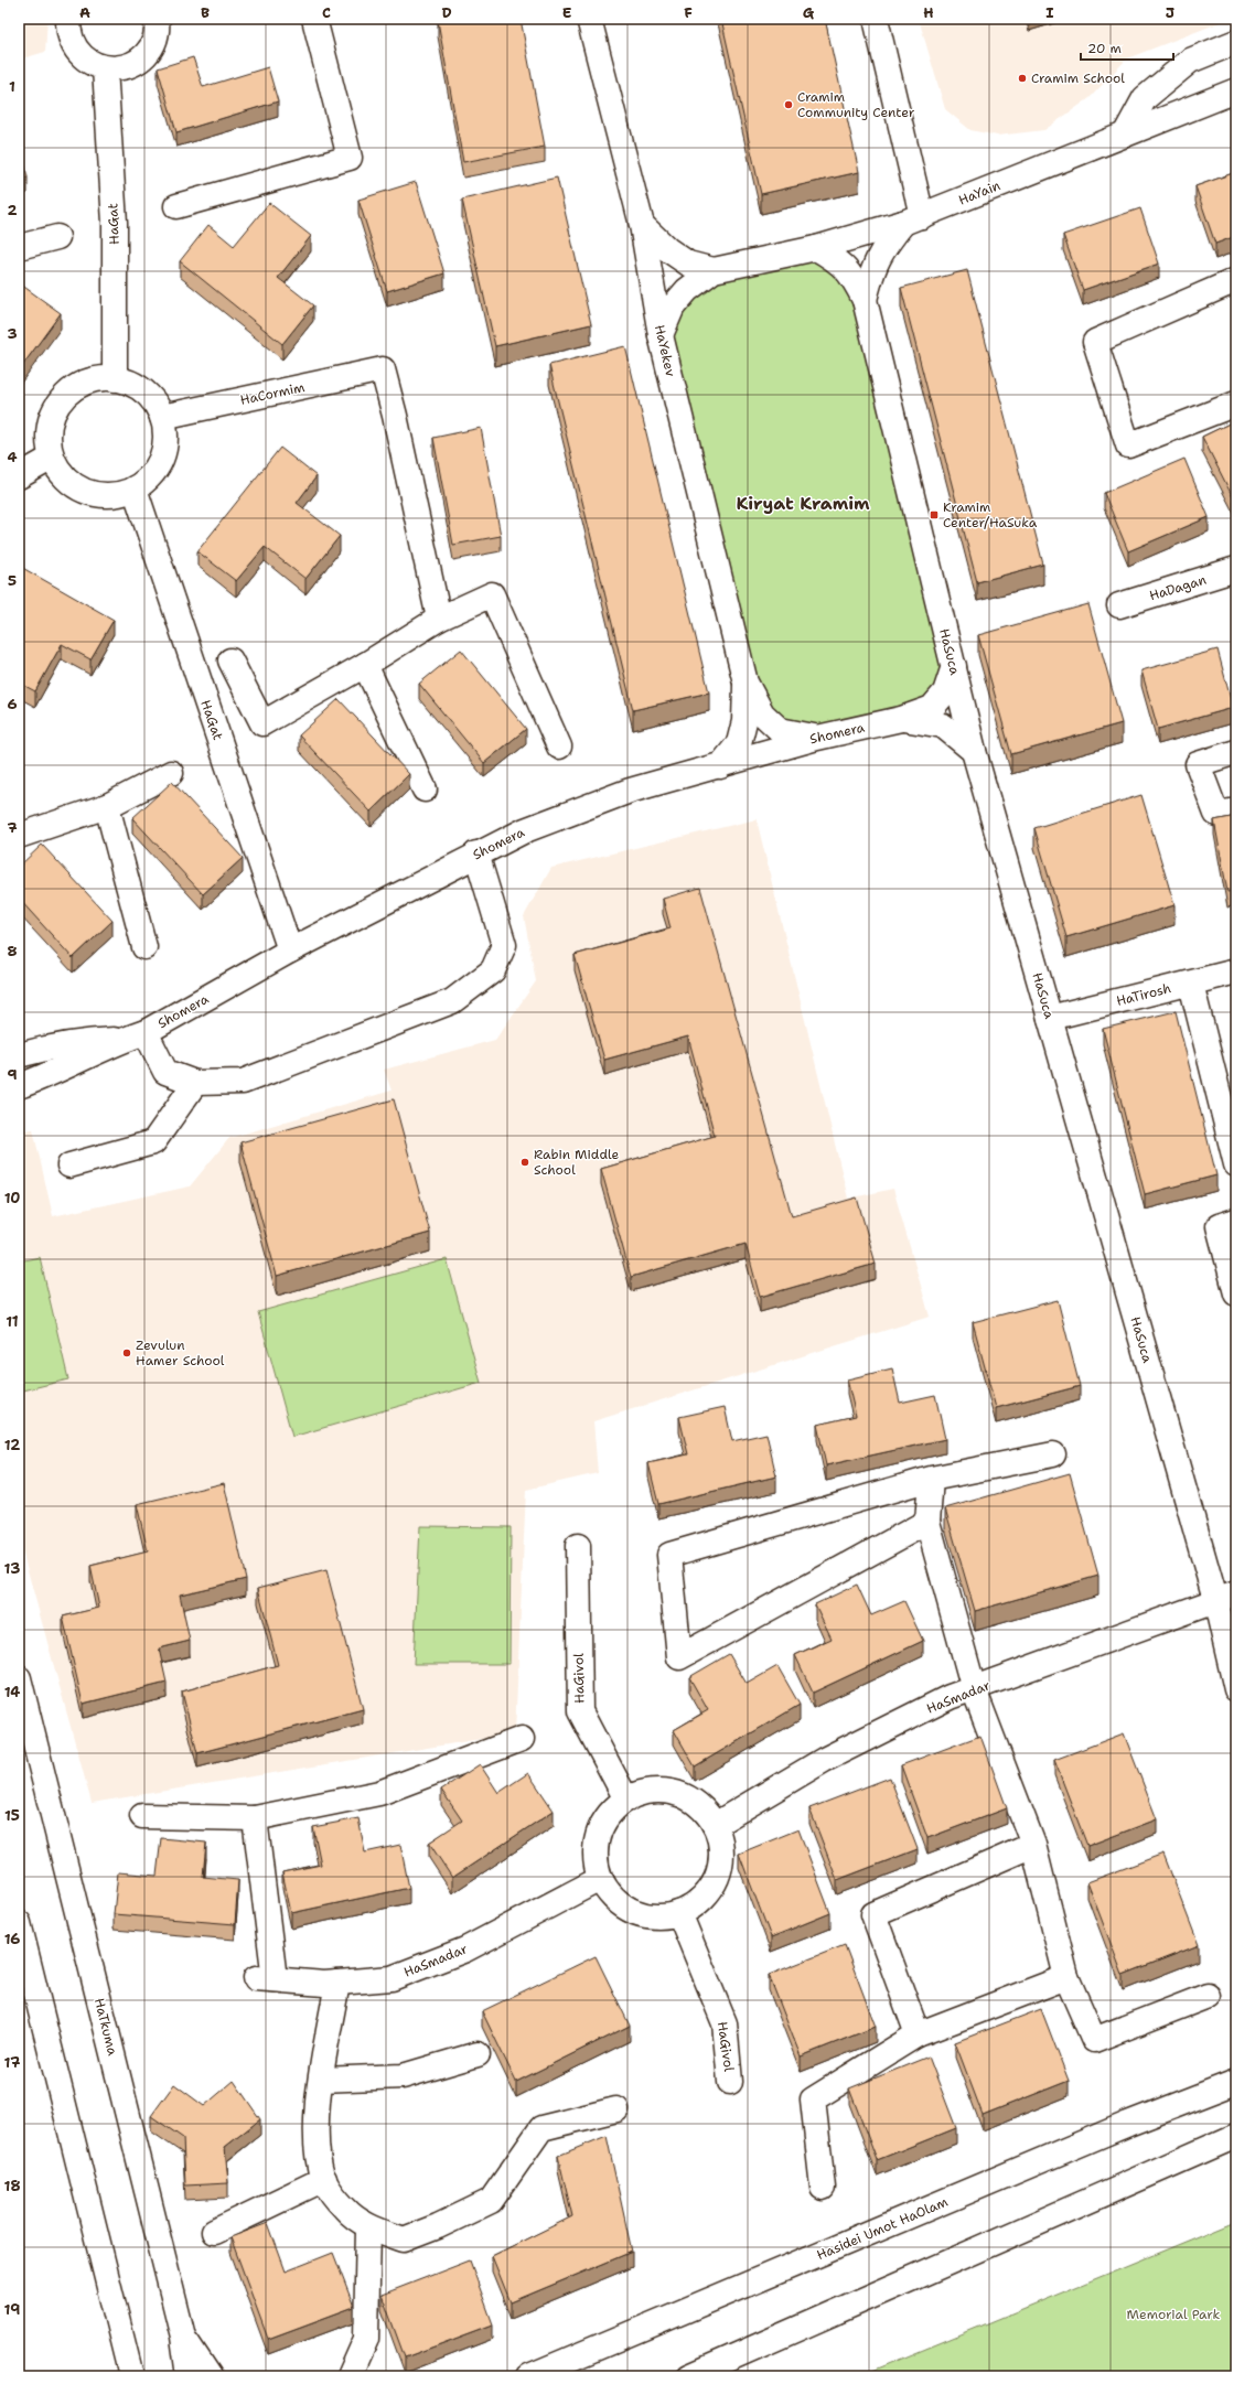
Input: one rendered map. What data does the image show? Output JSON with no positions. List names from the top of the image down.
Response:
{
  "streets": {
    "street": [
      "HaYain",
      "HaGat",
      "HaYekev",
      "HaCormim",
      "HaDagan",
      "HaSuca",
      "Shomera",
      "HaTirosh",
      "HaGivol",
      "HaSmadar",
      "HaTkuma",
      "Hasidei Umot HaOlam"
    ]
  },
  "crossings": [
    ["HaYain", "HaYekev"],
    ["HaYain", "HaSuca"],
    ["HaGat", "HaCormim"],
    ["HaGat", "Shomera"],
    ["HaYekev", "Shomera"],
    ["HaSuca", "Shomera"],
    ["HaSuca", "HaTirosh"],
    ["HaSuca", "HaSmadar"],
    ["HaGivol", "HaSmadar"]
  ],
  "districts": ["Kiryat Kramim"],
  "parks": ["Memorial Park"],
  "places": {
    "other": [
      "Cramim School",
      "Cramim Community Center",
      "Rabin Middle School",
      "Zevulun Hamer School"
    ],
    "transit": ["Kramim Center/HaSuka"]
  },
  "scale_bar": "20 m",
  "grid": {
    "columns": [
      "A",
      "B",
      "C",
      "D",
      "E",
      "F",
      "G",
      "H",
      "I",
      "J"
    ],
    "rows": [
      "1",
      "2",
      "3",
      "4",
      "5",
      "6",
      "7",
      "8",
      "9",
      "10",
      "11",
      "12",
      "13",
      "14",
      "15",
      "16",
      "17",
      "18",
      "19"
    ]
  }
}
